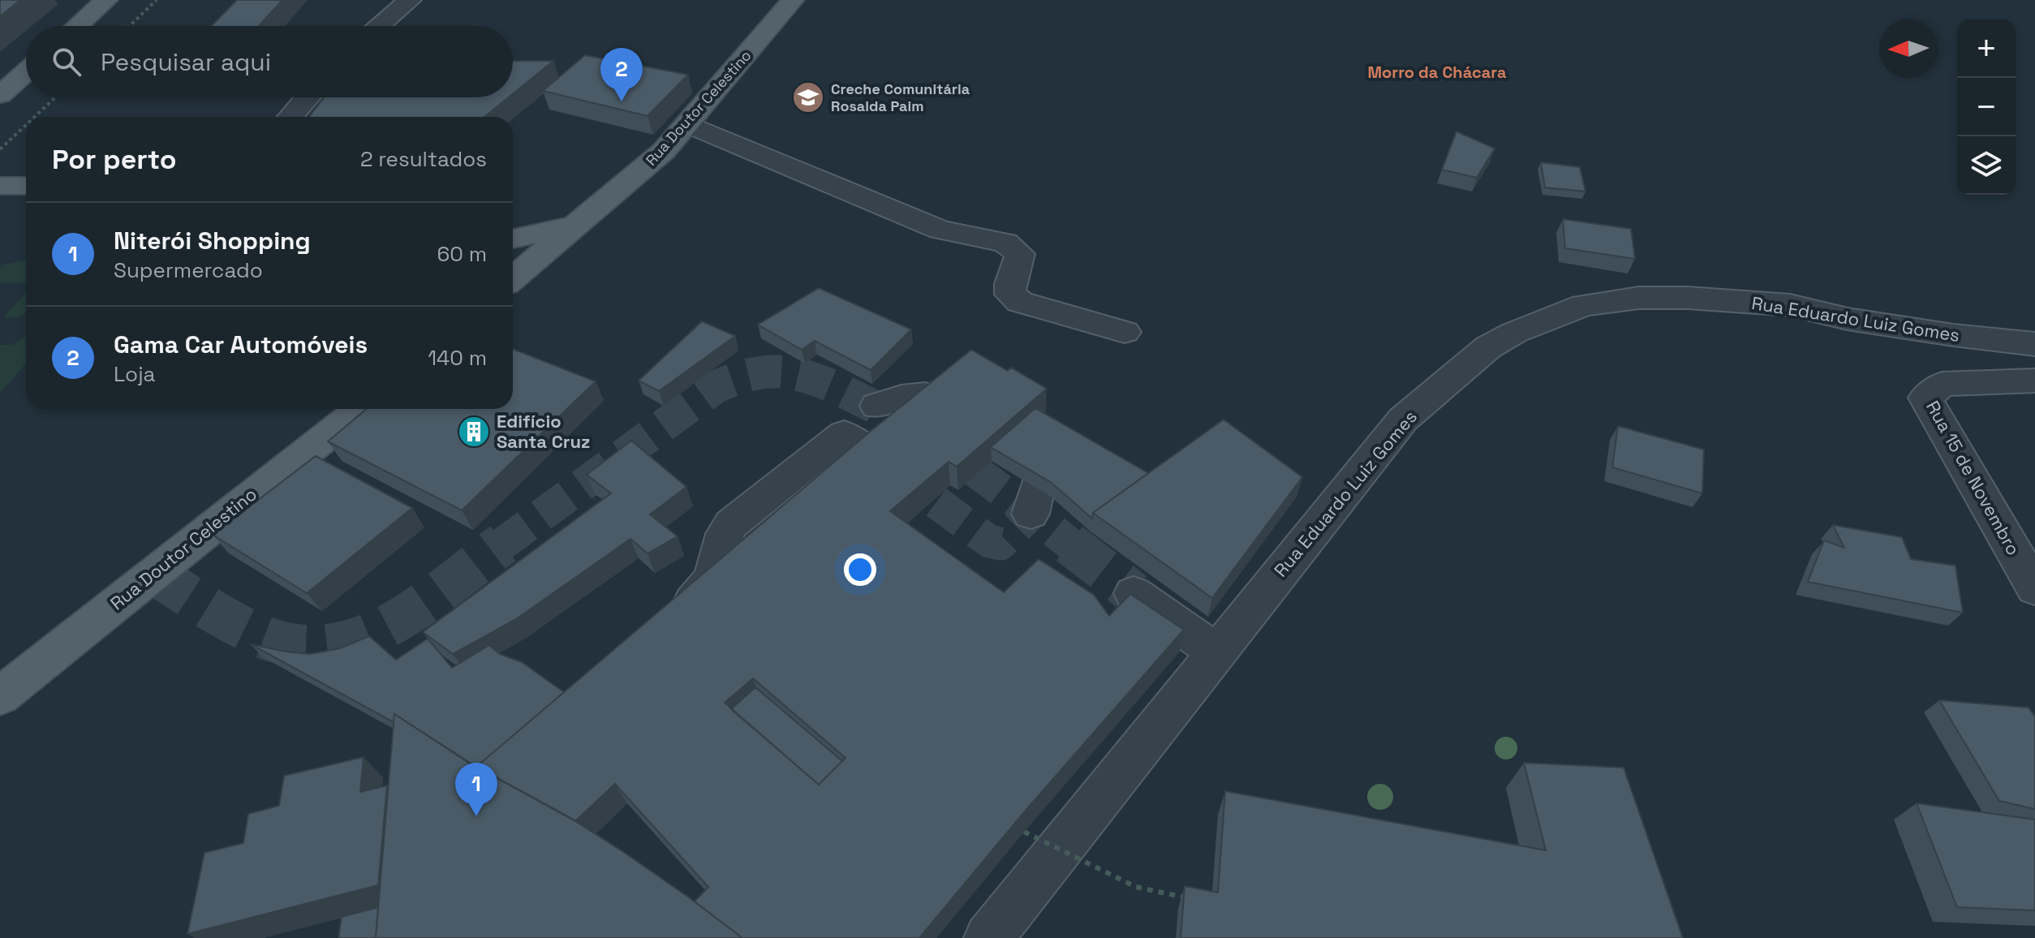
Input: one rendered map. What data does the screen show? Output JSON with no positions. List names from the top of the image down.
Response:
{
  "streets": {
    "main road": ["Rua Doutor Celestino"],
    "street": ["Rua Eduardo Luiz Gomes", "Rua 15 de Novembro"]
  },
  "districts": ["Morro da Chácara"],
  "places": {
    "school or university": ["Creche Comunitária Rosalda Paim"],
    "building": ["Edifício Santa Cruz"]
  },
  "north": "left",
  "page": {
    "map_buttons": ["+", "−"],
    "search": "Pesquisar aqui",
    "pins": ["2", "1"],
    "heading": ["Por perto", "2 resultados"],
    "list": [
      {
        "mark": "1",
        "name": "Niterói Shopping",
        "note": "Supermercado",
        "value": "60 m"
      },
      {
        "mark": "2",
        "name": "Gama Car Automóveis",
        "note": "Loja",
        "value": "140 m"
      }
    ]
  }
}
